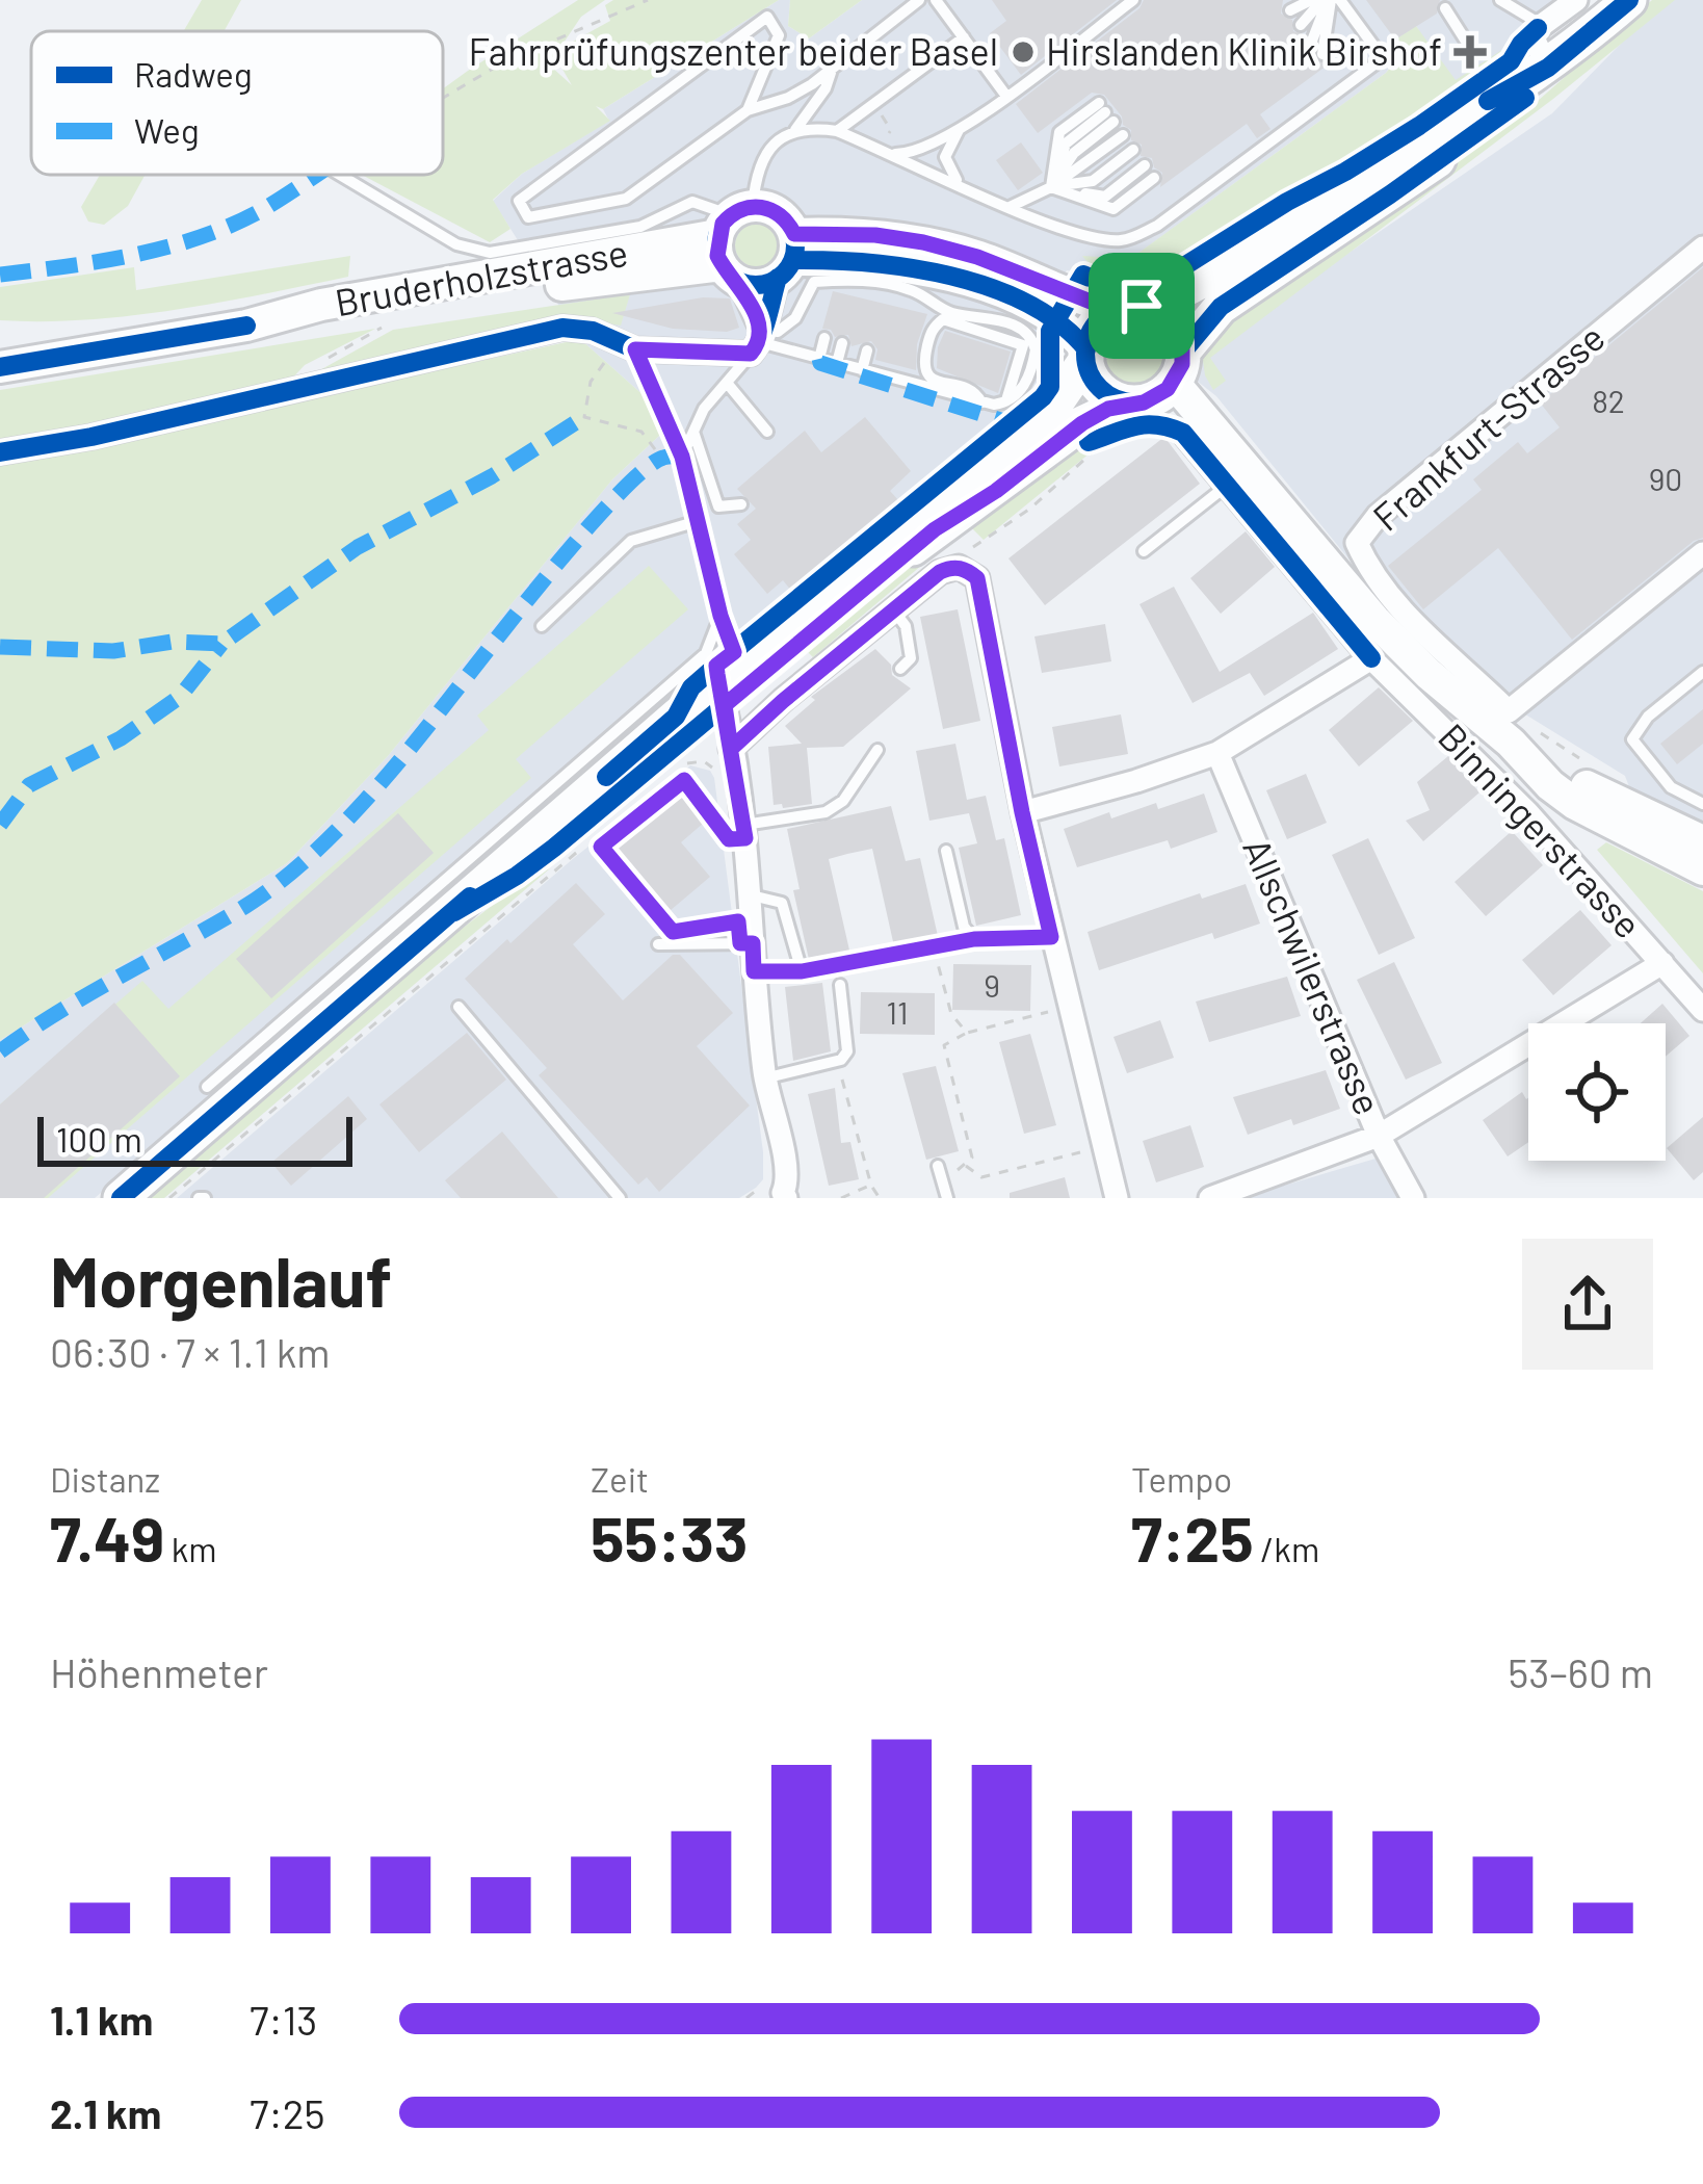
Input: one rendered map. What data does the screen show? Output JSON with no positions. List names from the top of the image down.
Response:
{
  "streets": {
    "main road": ["Bruderholzstrasse"],
    "street": ["Frankfurt-Strasse", "Binningerstrasse", "Allschwilerstrasse"]
  },
  "places": {
    "other": ["Fahrprüfungszenter beider Basel"],
    "health": ["Hirslanden Klinik Birshof"]
  },
  "house_numbers": [
    "82",
    "90",
    "9",
    "11"
  ],
  "legend": ["Radweg", "Weg"],
  "scale_bar": "100 m",
  "page": {
    "scale": "100 m",
    "heading": ["Morgenlauf", "06:30 · 7 × 1.1 km"],
    "stats": [
      ["Distanz", "7.49 km"],
      ["Zeit", "55:33"],
      ["Tempo", "7:25 /km"]
    ],
    "chart": ["Höhenmeter", "53–60 m"],
    "list": [
      {
        "name": "1.1 km",
        "note": "7:13"
      },
      {
        "name": "2.1 km",
        "note": "7:25"
      }
    ]
  }
}
